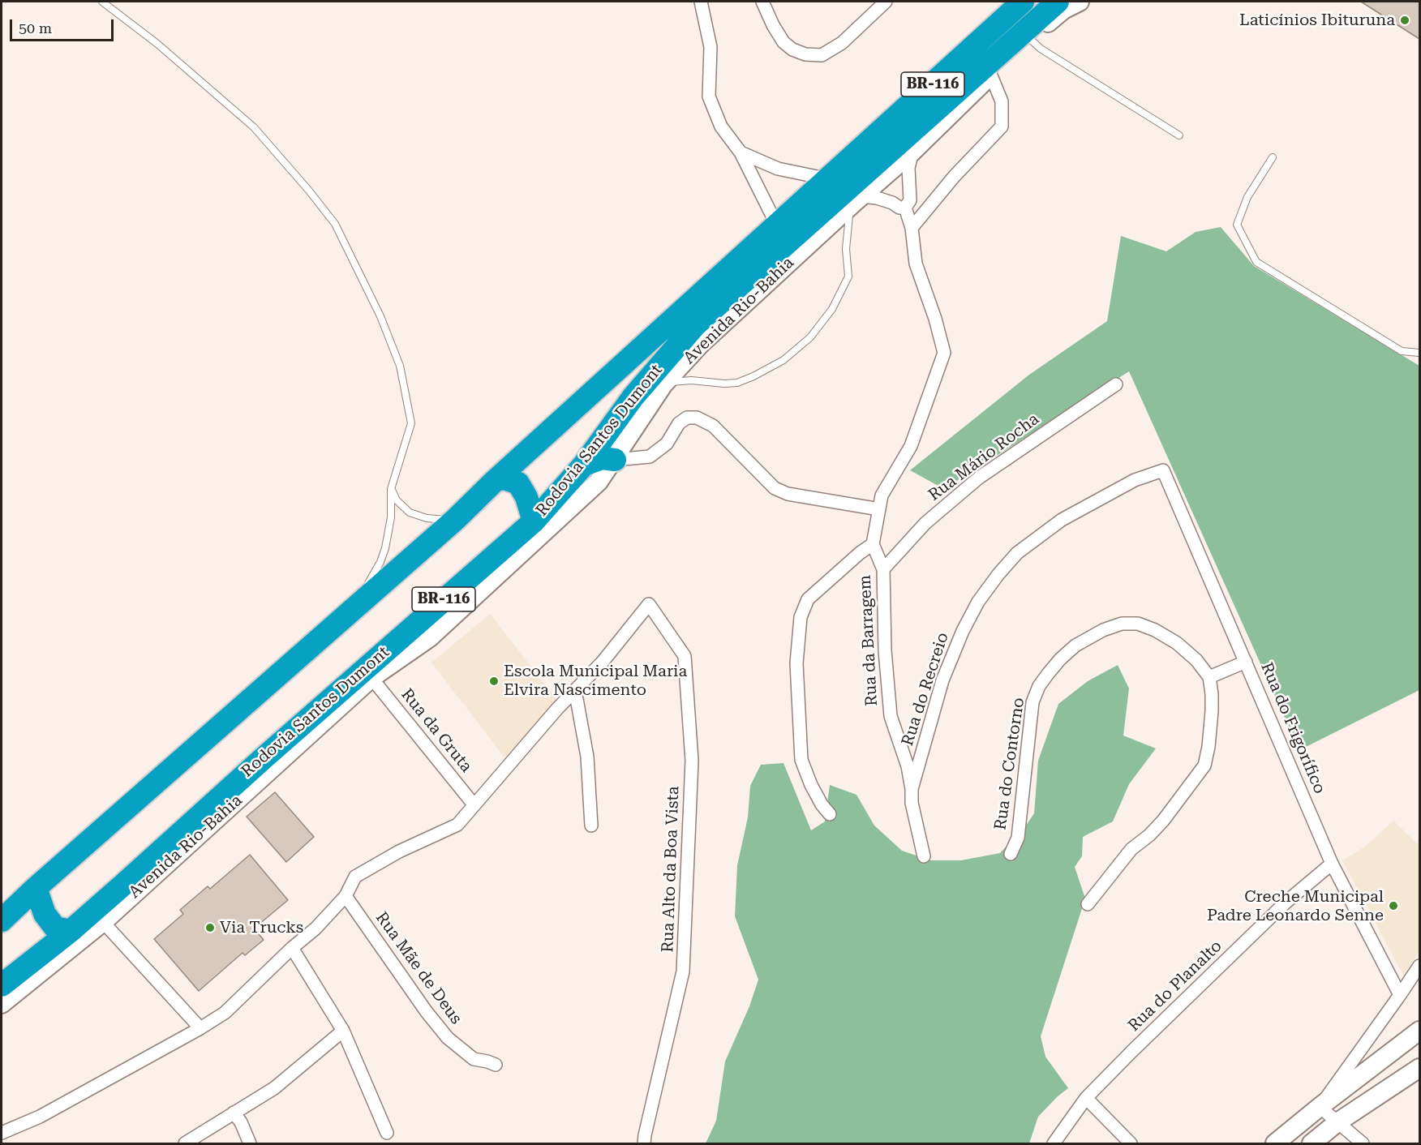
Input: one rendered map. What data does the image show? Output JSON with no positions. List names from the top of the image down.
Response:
{
  "streets": {
    "highway": ["BR-116", "Rodovia Santos Dumont"],
    "street": [
      "Avenida Rio-Bahia",
      "Rua Mário Rocha",
      "Rua da Barragem",
      "Rua do Recreio",
      "Rua do Frigorífico",
      "Rua da Gruta",
      "Rua do Contorno",
      "Rua Alto da Boa Vista",
      "Rua Mãe de Deus",
      "Rua do Planalto"
    ]
  },
  "crossings": [
    ["Avenida Rio-Bahia", "Rodovia Santos Dumont"],
    ["Avenida Rio-Bahia", "Rua da Gruta"],
    ["Rua Mário Rocha", "Rua da Barragem"],
    ["Rua da Barragem", "Rua do Recreio"],
    ["Rua do Recreio", "Rua do Frigorífico"],
    ["Rua do Frigorífico", "Rua do Planalto"]
  ],
  "places": [
    "Laticínios Ibituruna",
    "Escola Municipal Maria Elvira Nascimento",
    "Creche Municipal Padre Leonardo Senne",
    "Via Trucks"
  ],
  "scale_bar": "50 m"
}
